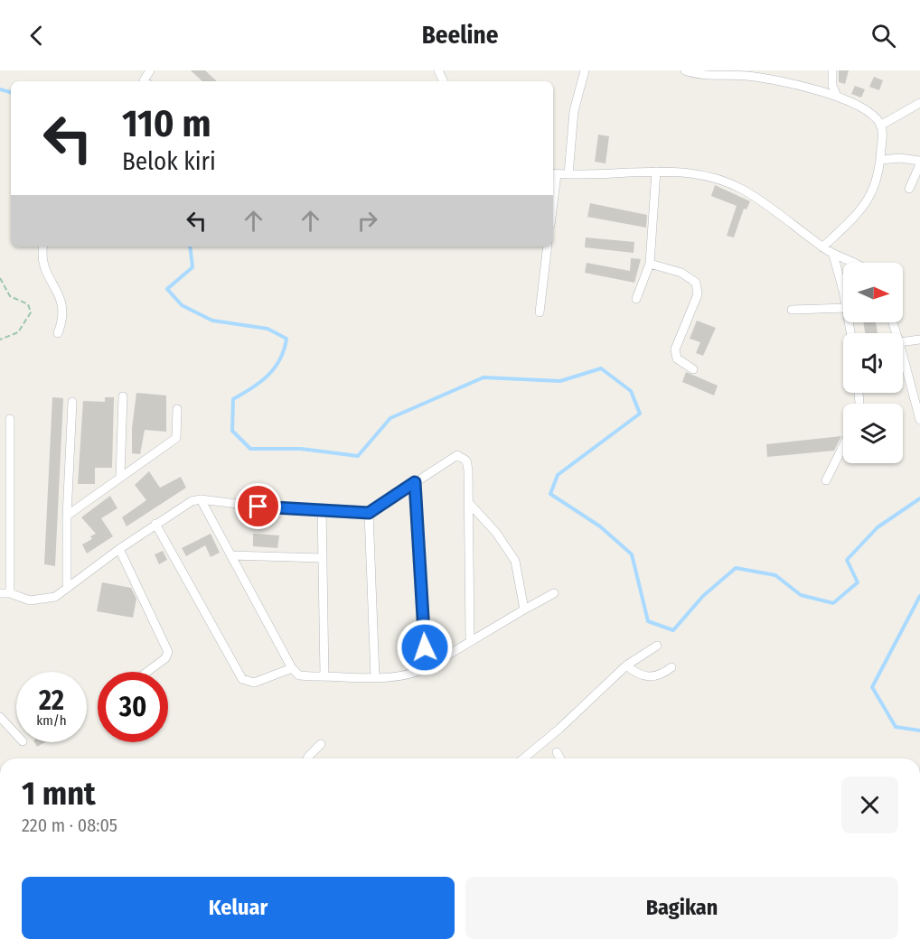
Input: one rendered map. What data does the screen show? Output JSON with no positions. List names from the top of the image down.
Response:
{
  "north": "right",
  "page": {
    "header": "Beeline",
    "turn": ["110 m", "Belok kiri"],
    "speed": "22 km/h",
    "limit": "30",
    "heading": ["1 mnt", "220 m · 08:05"],
    "buttons": ["Keluar", "Bagikan"]
  }
}
